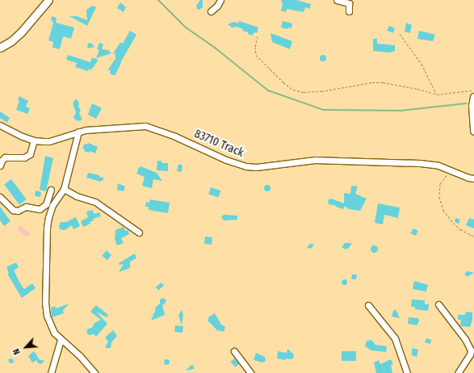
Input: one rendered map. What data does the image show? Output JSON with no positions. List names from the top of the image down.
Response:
{
  "streets": {
    "street": ["83710 Track"]
  },
  "north": "bottom left"
}
